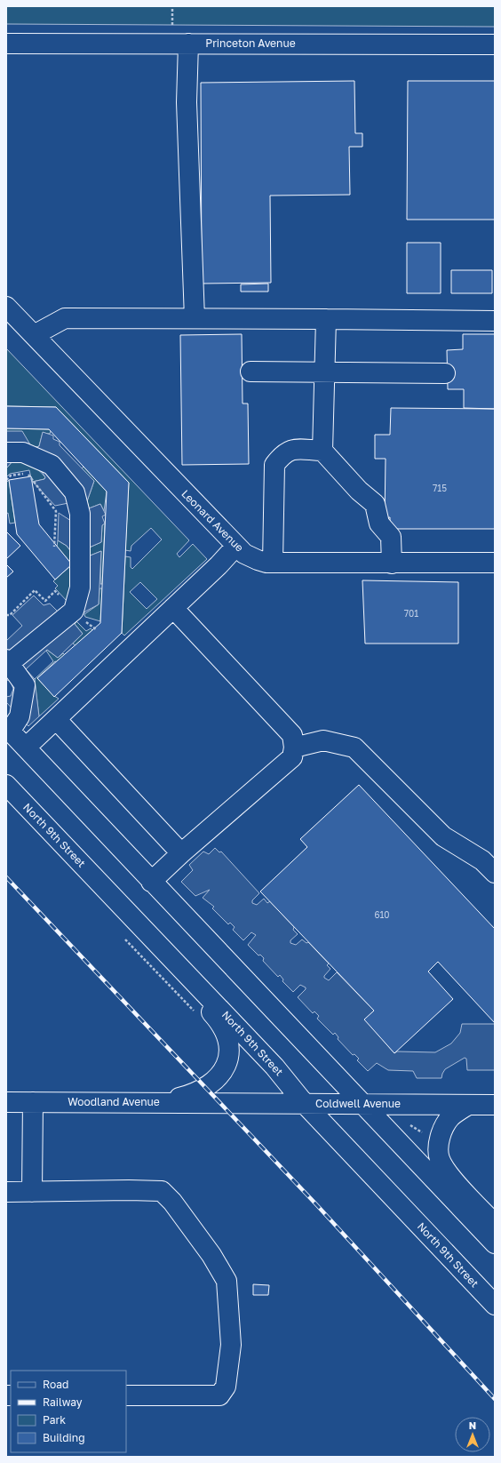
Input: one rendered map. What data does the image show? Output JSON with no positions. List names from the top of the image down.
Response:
{
  "streets": {
    "street": [
      "Princeton Avenue",
      "Leonard Avenue",
      "North 9th Street",
      "Woodland Avenue",
      "Coldwell Avenue"
    ]
  },
  "crossings": [
    ["North 9th Street", "Coldwell Avenue"],
    ["Woodland Avenue", "Coldwell Avenue"]
  ],
  "house_numbers": ["715", "701", "610"],
  "legend": [
    "Road",
    "Railway",
    "Park",
    "Building"
  ],
  "north": "top"
}
